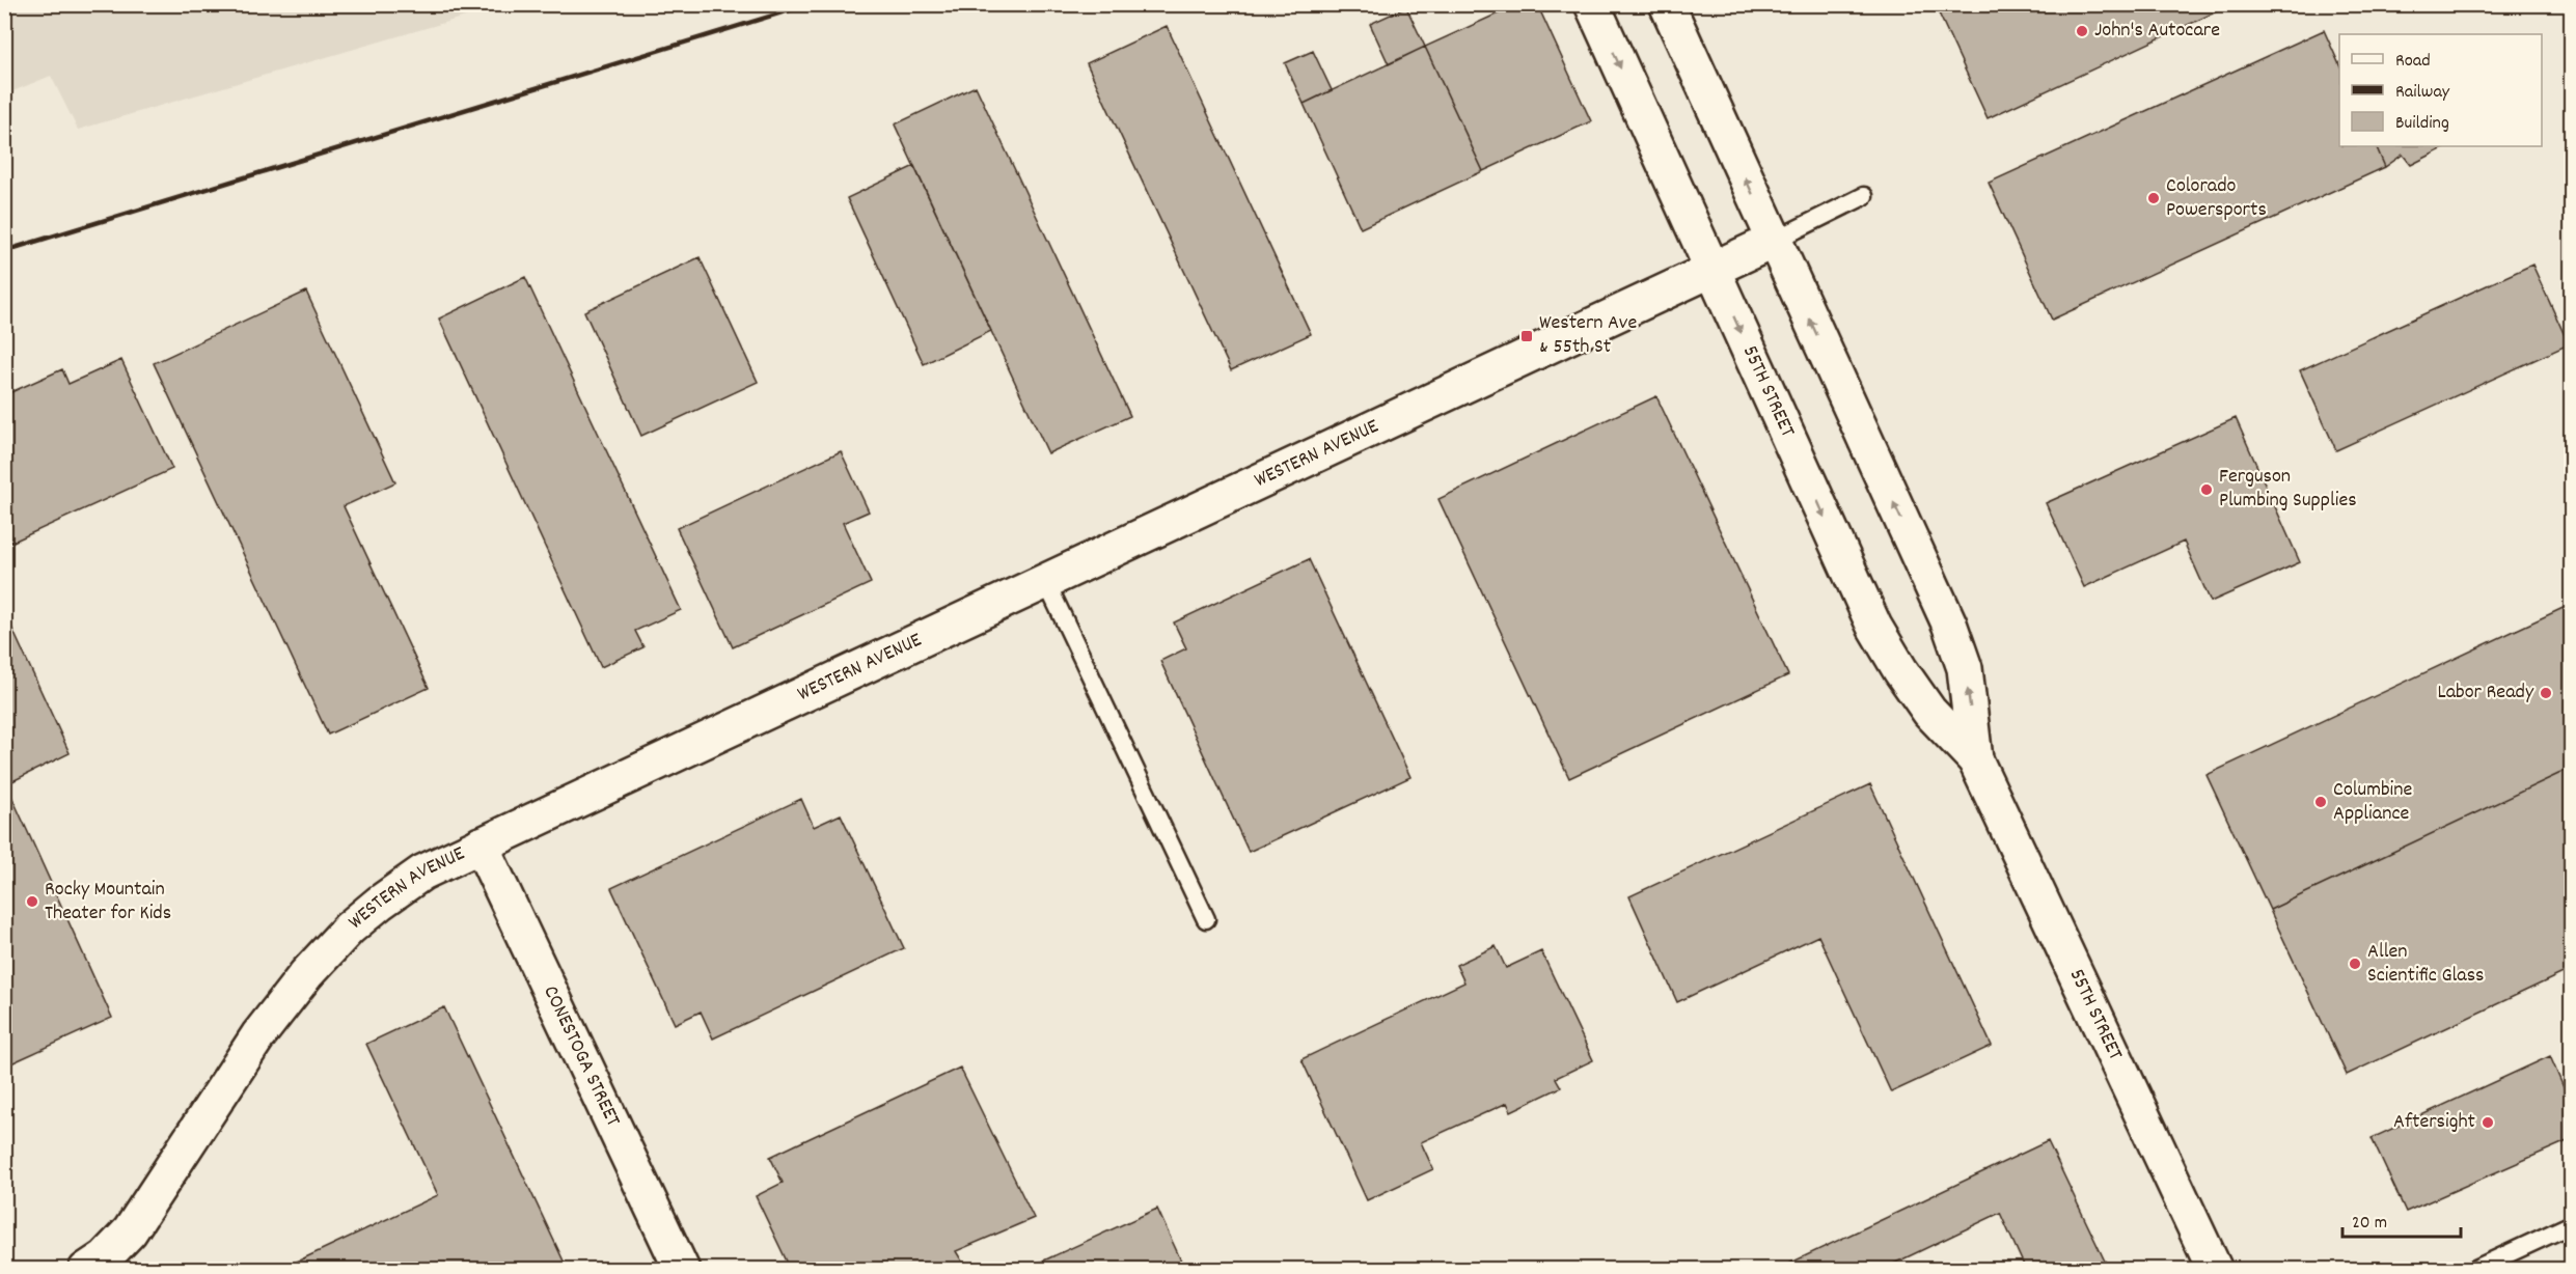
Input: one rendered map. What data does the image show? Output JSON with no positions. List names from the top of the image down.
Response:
{
  "streets": {
    "street": ["55TH STREET", "WESTERN AVENUE", "CONESTOGA STREET"]
  },
  "crossings": [
    ["55TH STREET", "WESTERN AVENUE"],
    ["WESTERN AVENUE", "CONESTOGA STREET"]
  ],
  "places": {
    "other": [
      "John's Autocare",
      "Colorado Powersports",
      "Ferguson Plumbing Supplies",
      "Labor Ready",
      "Columbine Appliance",
      "Rocky Mountain Theater for Kids",
      "Allen Scientific Glass",
      "Aftersight"
    ],
    "transit": ["Western Ave & 55th St"]
  },
  "legend": ["Road", "Railway", "Building"],
  "scale_bar": "20 m"
}
